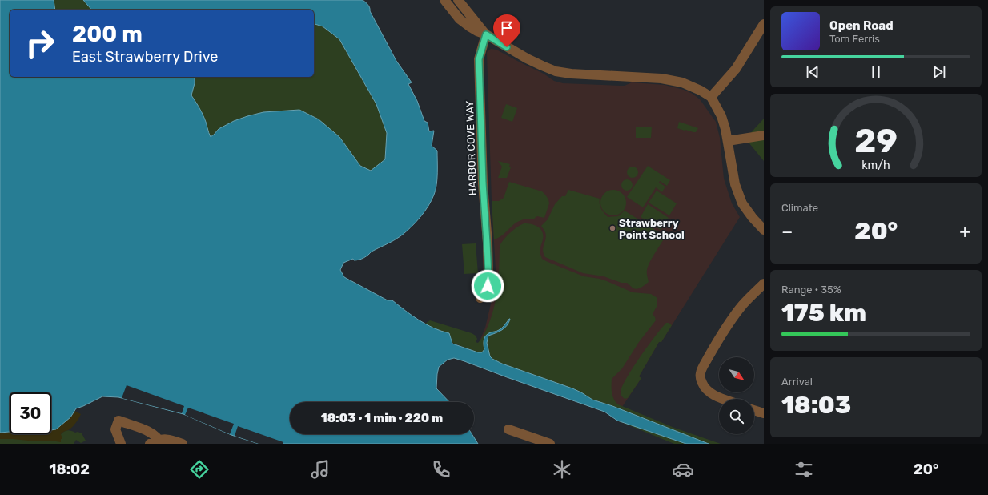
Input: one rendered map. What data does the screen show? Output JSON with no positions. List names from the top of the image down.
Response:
{
  "streets": {
    "street": ["HARBOR COVE WAY"]
  },
  "places": ["Strawberry Point School"],
  "north": "bottom right",
  "page": {
    "turn": ["200 m", "East Strawberry Drive"],
    "song": ["Open Road", "Tom Ferris"],
    "tile": [
      "Climate",
      ["Range · 35%", "175 km"],
      ["Arrival", "18:03"]
    ],
    "heat": ["−", "20°", "+"],
    "limit": "30",
    "trip": "18:03 · 1 min · 220 m",
    "tabs": ["18:02", "20°"],
    "gauge": ["29", "km/h"]
  }
}
